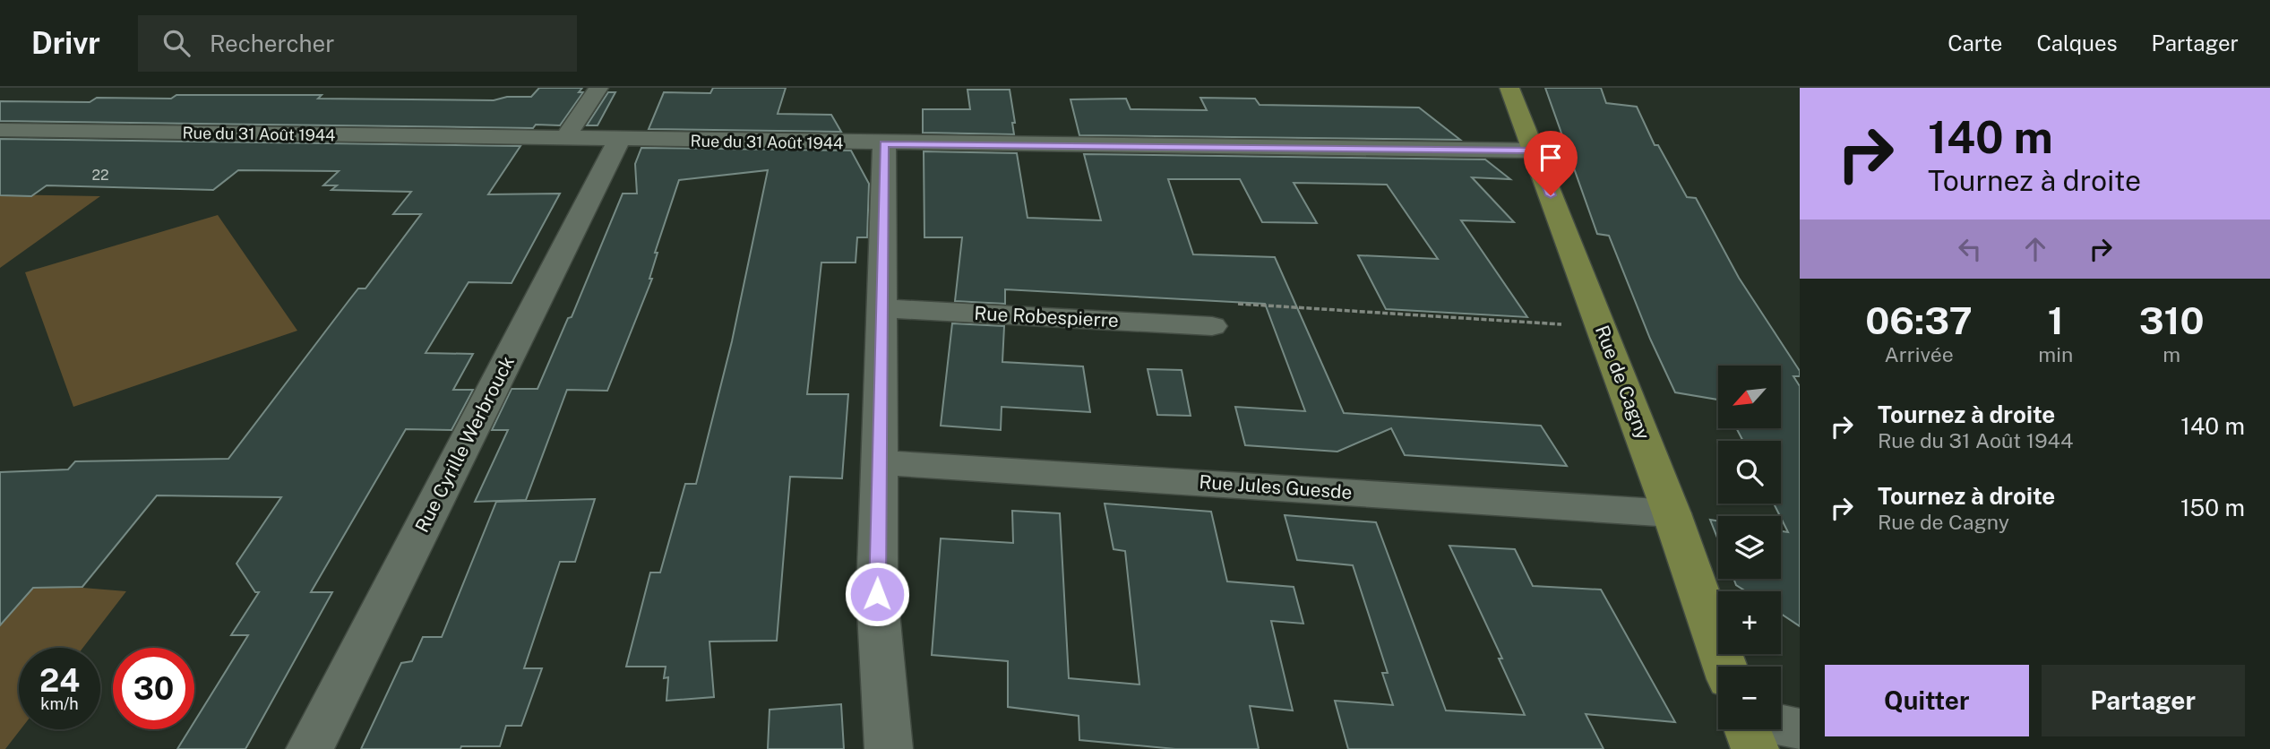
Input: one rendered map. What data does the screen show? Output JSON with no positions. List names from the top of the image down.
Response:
{
  "streets": {
    "main road": ["Rue de Cagny"],
    "street": [
      "Rue du 31 Août 1944",
      "Rue Robespierre",
      "Rue Cyrille Werbrouck",
      "Rue Jules Guesde"
    ]
  },
  "crossings": [
    ["Rue du 31 Août 1944", "Rue de Cagny"],
    ["Rue du 31 Août 1944", "Rue Cyrille Werbrouck"],
    ["Rue de Cagny", "Rue Jules Guesde"]
  ],
  "house_numbers": ["22"],
  "north": "bottom left",
  "page": {
    "header": "Drivr",
    "search": "Rechercher",
    "nav": ["Carte", "Calques", "Partager"],
    "turn": ["140 m", "Tournez à droite"],
    "eta": [
      "06:37",
      "Arrivée",
      "1",
      "min",
      "310",
      "m"
    ],
    "map_buttons": ["+", "−"],
    "list": [
      {
        "name": "Tournez à droite",
        "note": "Rue du 31 Août 1944",
        "value": "140 m"
      },
      {
        "name": "Tournez à droite",
        "note": "Rue de Cagny",
        "value": "150 m"
      }
    ],
    "speed": "24 km/h",
    "limit": "30",
    "buttons": ["Quitter", "Partager"]
  }
}
